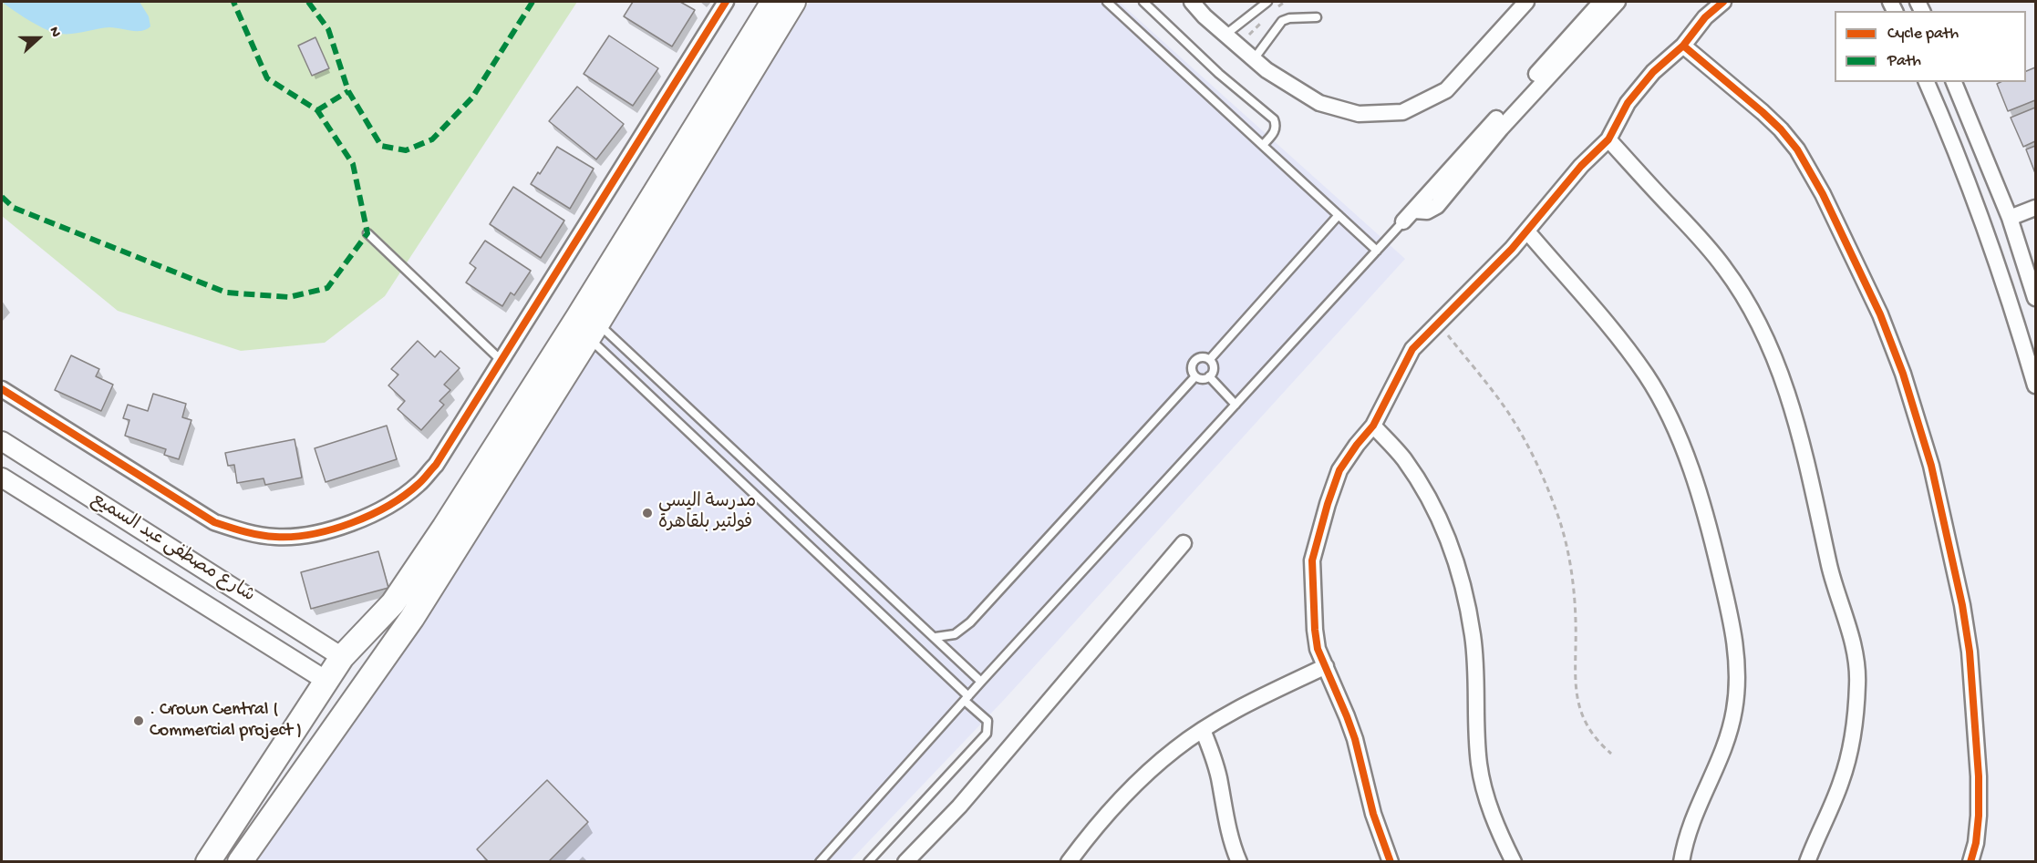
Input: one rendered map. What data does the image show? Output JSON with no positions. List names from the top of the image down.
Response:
{
  "streets": {
    "street": ["شارع مصطفى عبد السميع"]
  },
  "places": ["مدرسة اليسي فولتير بلقاهرة", ". Crown Central ( Commercial project )"],
  "legend": ["Cycle path", "Path"],
  "north": "right"
}
